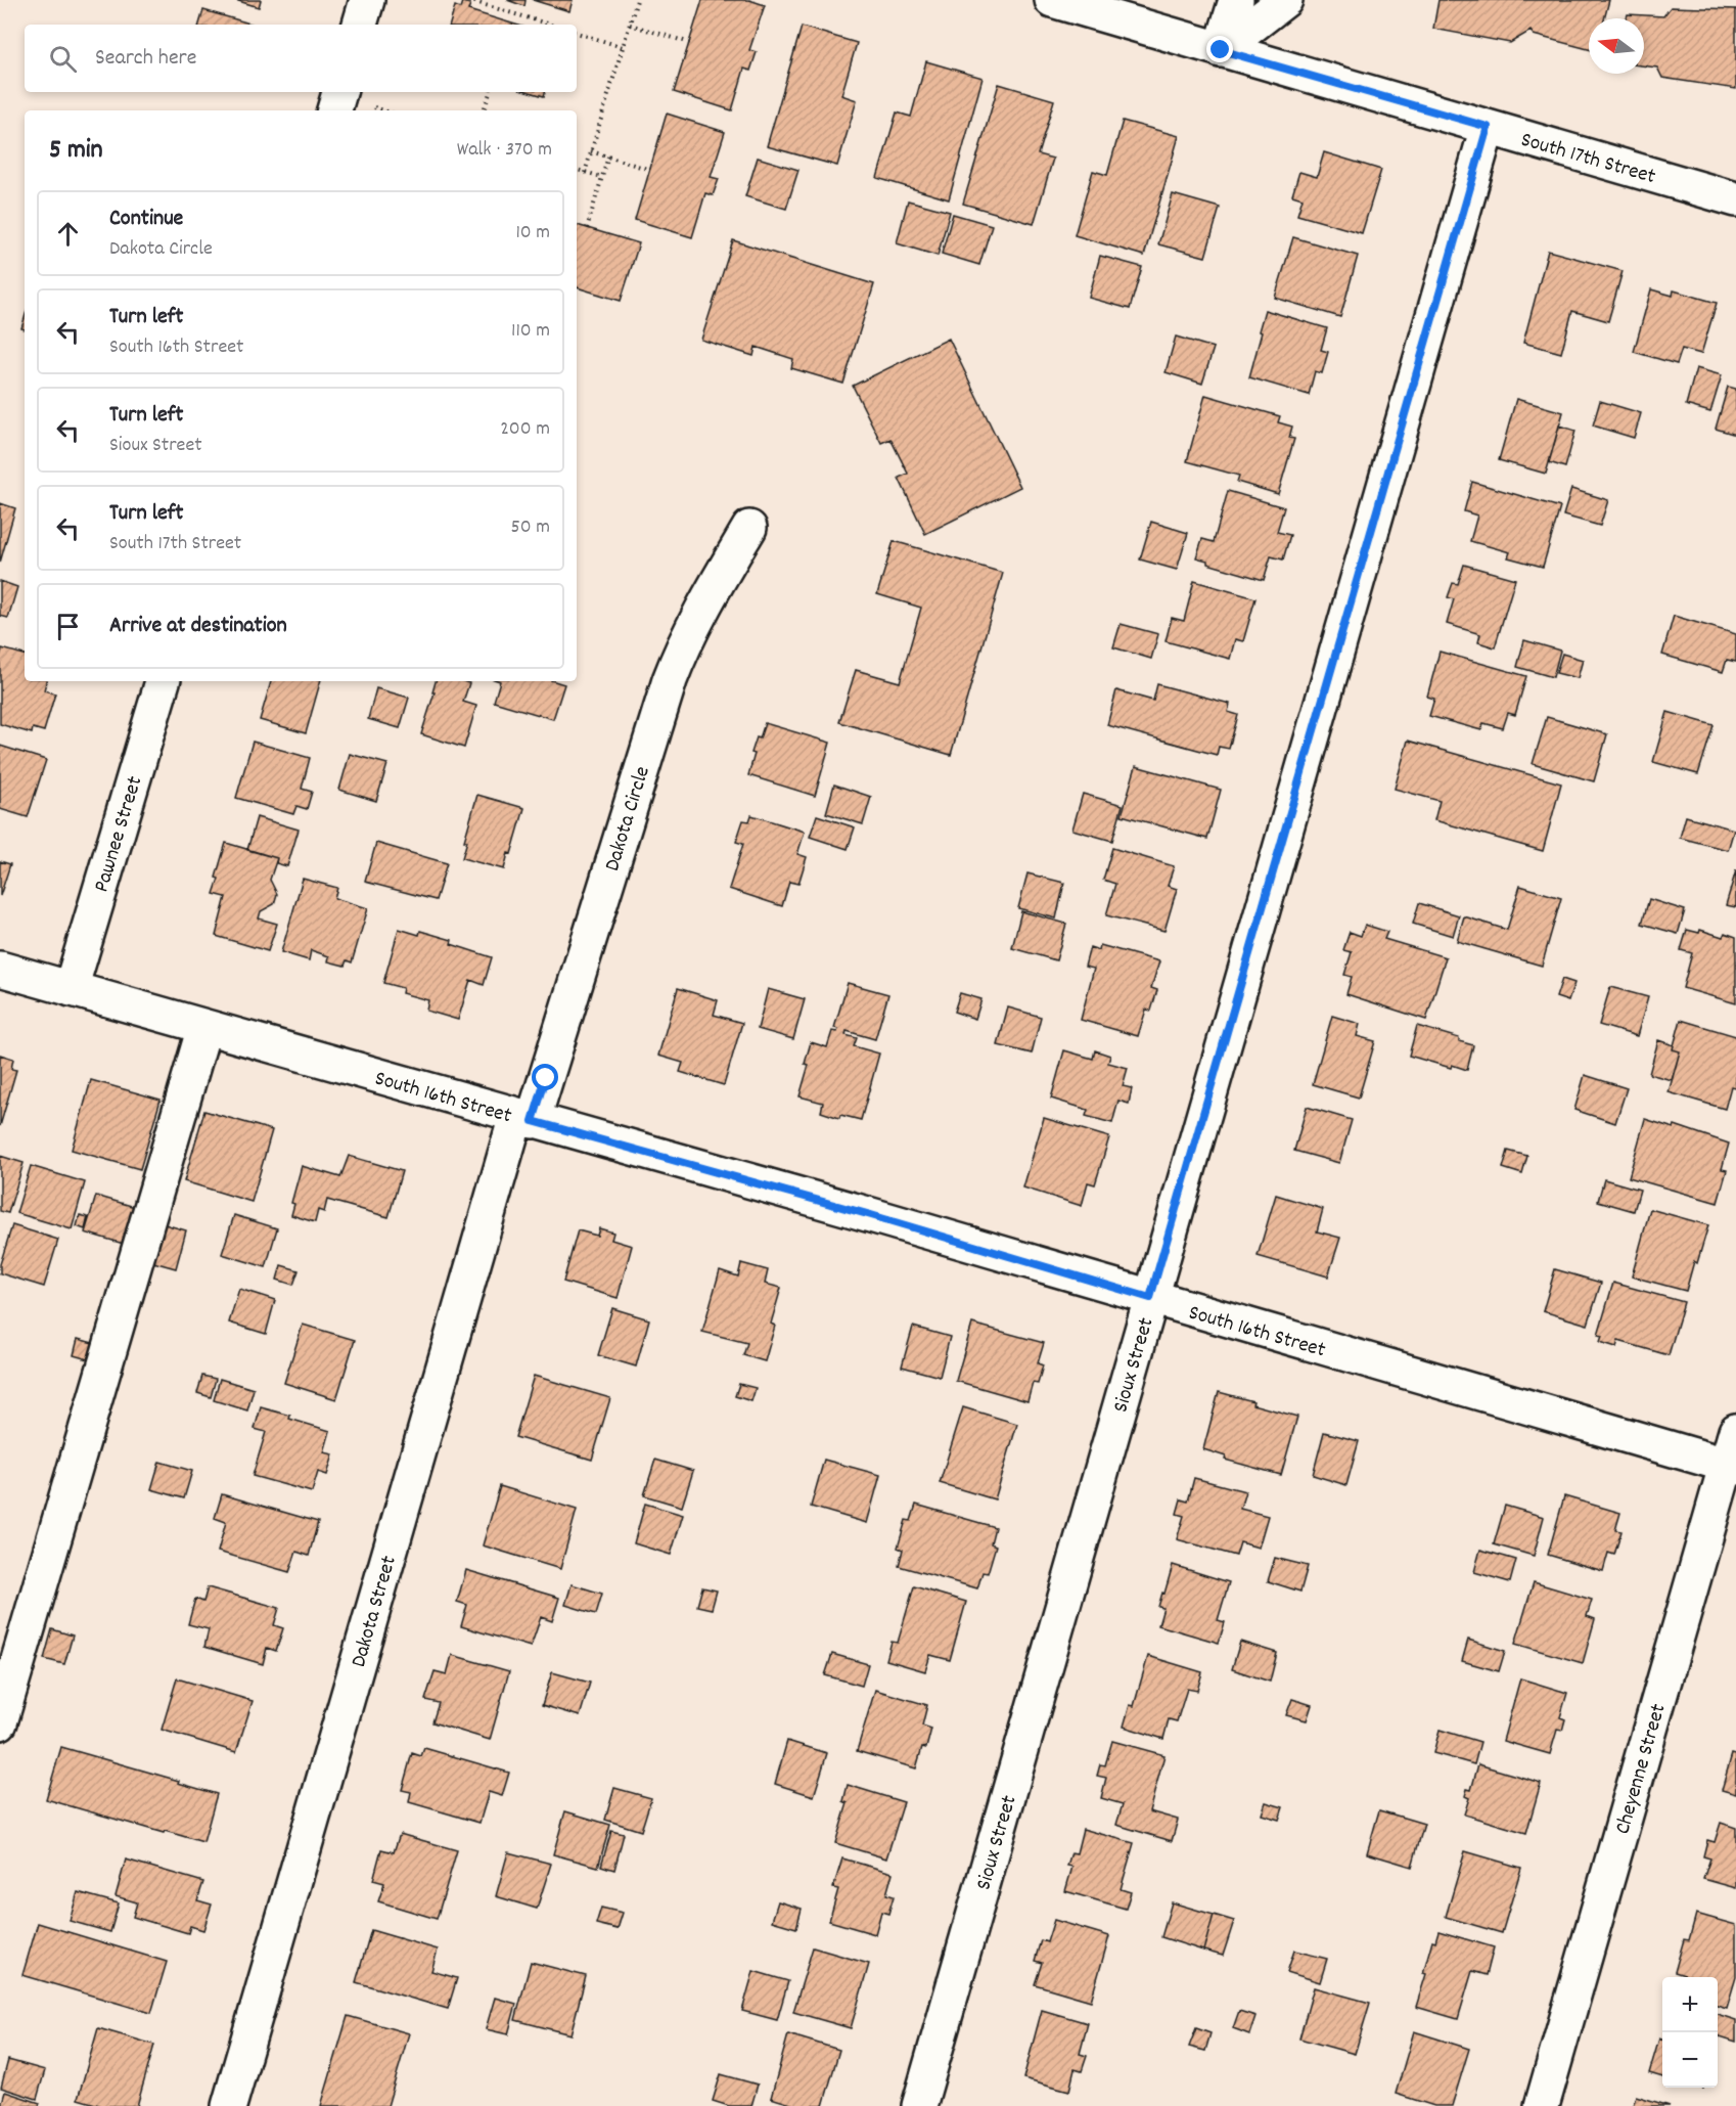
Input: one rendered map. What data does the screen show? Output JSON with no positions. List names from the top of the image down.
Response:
{
  "streets": {
    "street": [
      "South 17th Street",
      "Dakota Circle",
      "Pawnee Street",
      "South 16th Street",
      "Sioux Street",
      "Dakota Street",
      "Cheyenne Street"
    ]
  },
  "crossings": [
    ["South 17th Street", "Sioux Street"],
    ["Dakota Circle", "South 16th Street"],
    ["Dakota Circle", "Dakota Street"],
    ["Pawnee Street", "South 16th Street"],
    ["South 16th Street", "Sioux Street"],
    ["South 16th Street", "Dakota Street"],
    ["South 16th Street", "Cheyenne Street"]
  ],
  "north": "left",
  "page": {
    "search": "Search here",
    "heading": ["5 min", "Walk · 370 m"],
    "list": [
      ["Continue", "Dakota Circle", "10 m"],
      ["Turn left", "South 16th Street", "110 m"],
      ["Turn left", "Sioux Street", "200 m"],
      ["Turn left", "South 17th Street", "50 m"],
      "Arrive at destination"
    ],
    "map_buttons": ["+", "−"]
  }
}
